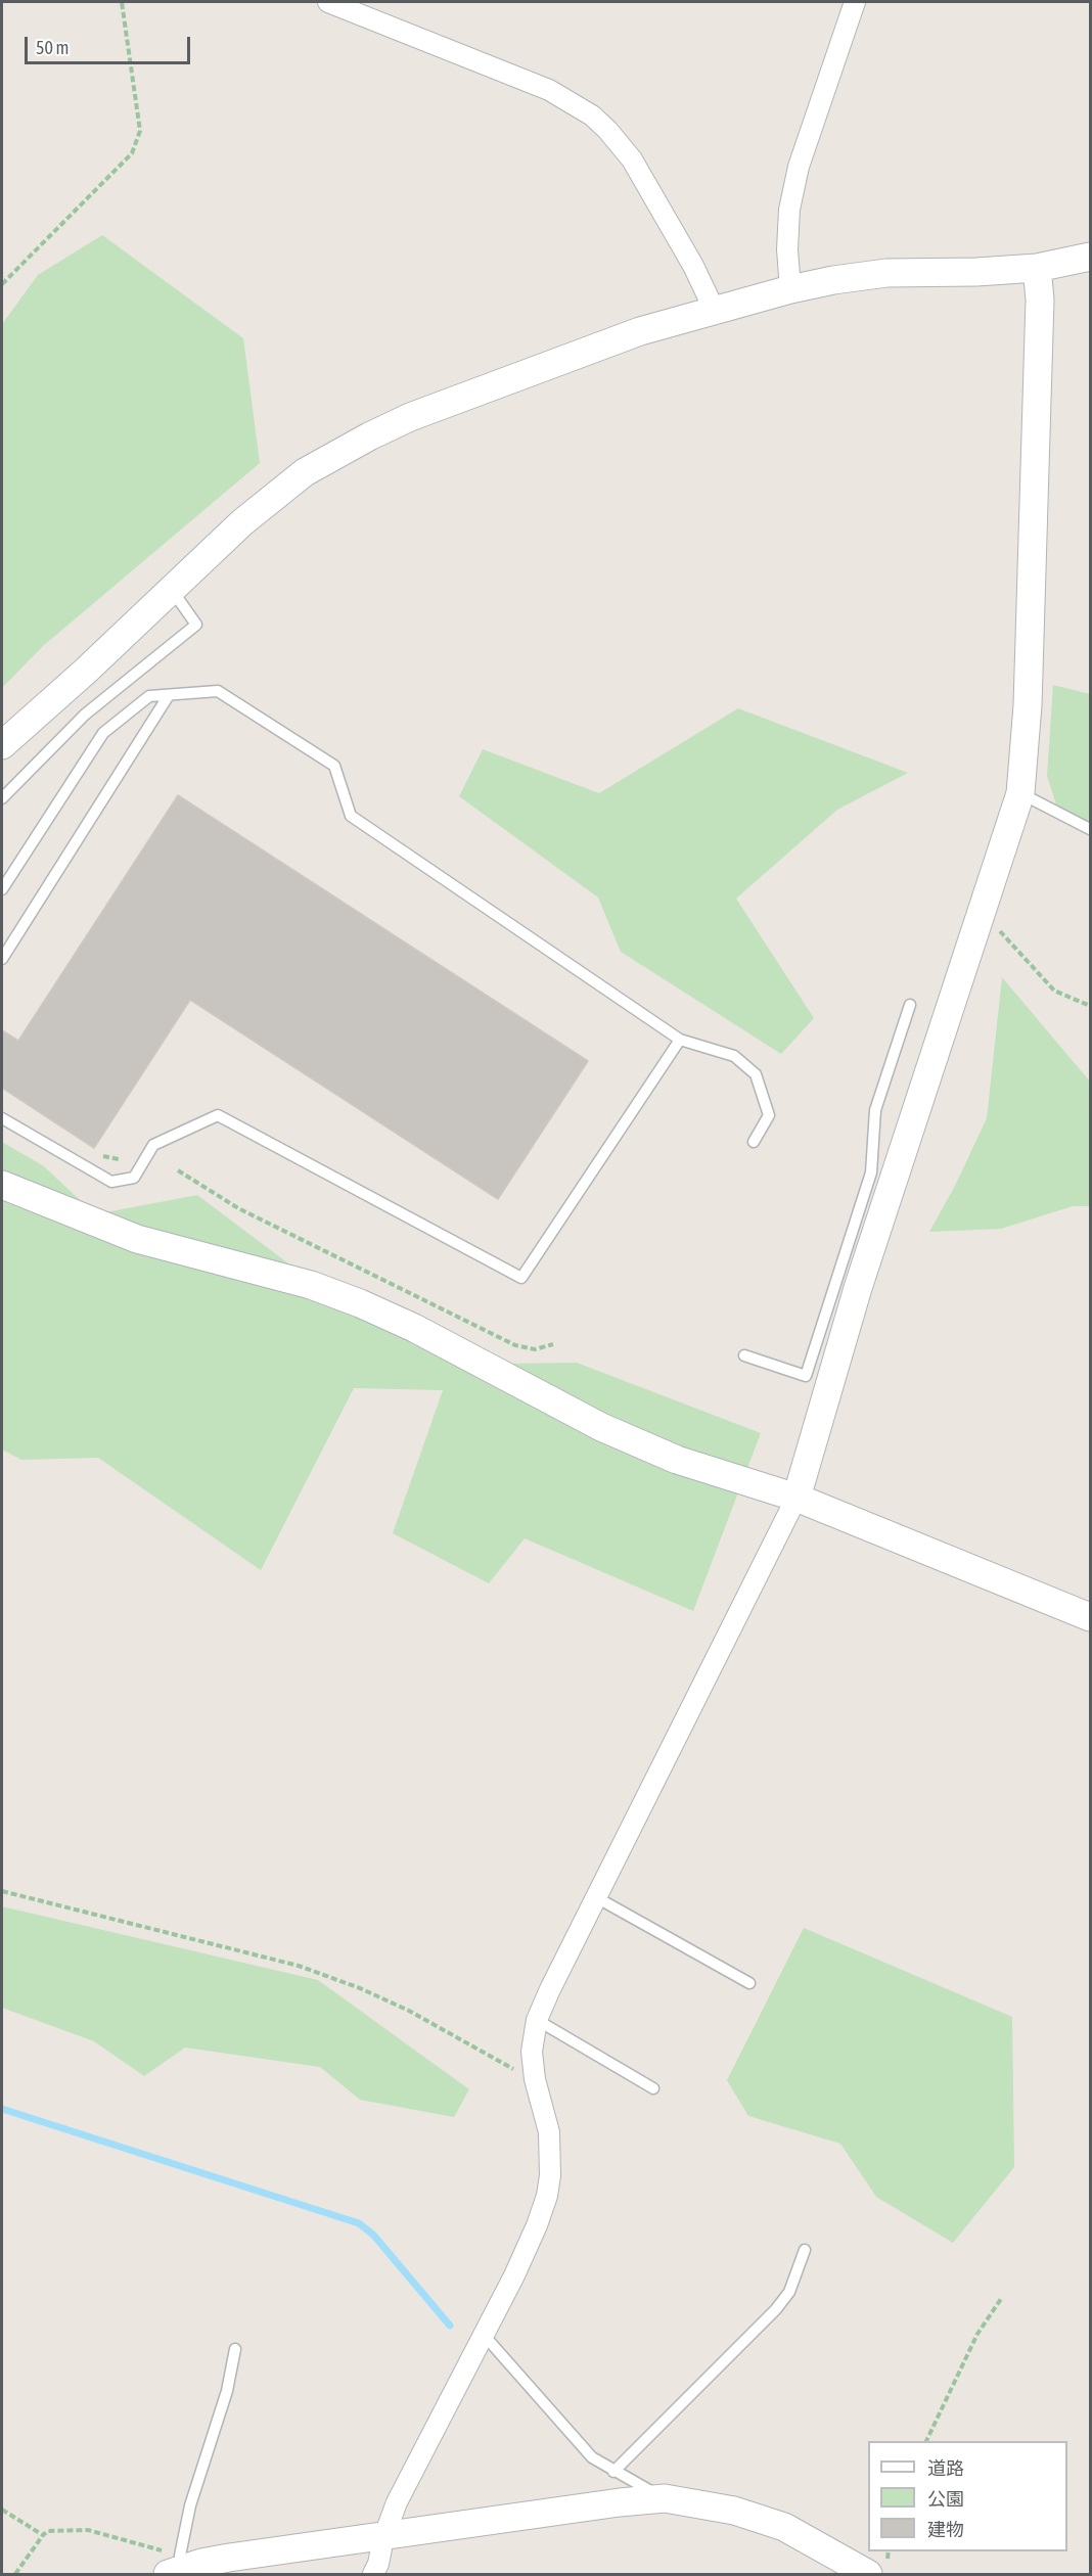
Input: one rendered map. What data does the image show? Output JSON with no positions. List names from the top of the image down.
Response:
{
  "legend": ["道路", "公園", "建物"],
  "scale_bar": "50 m"
}
